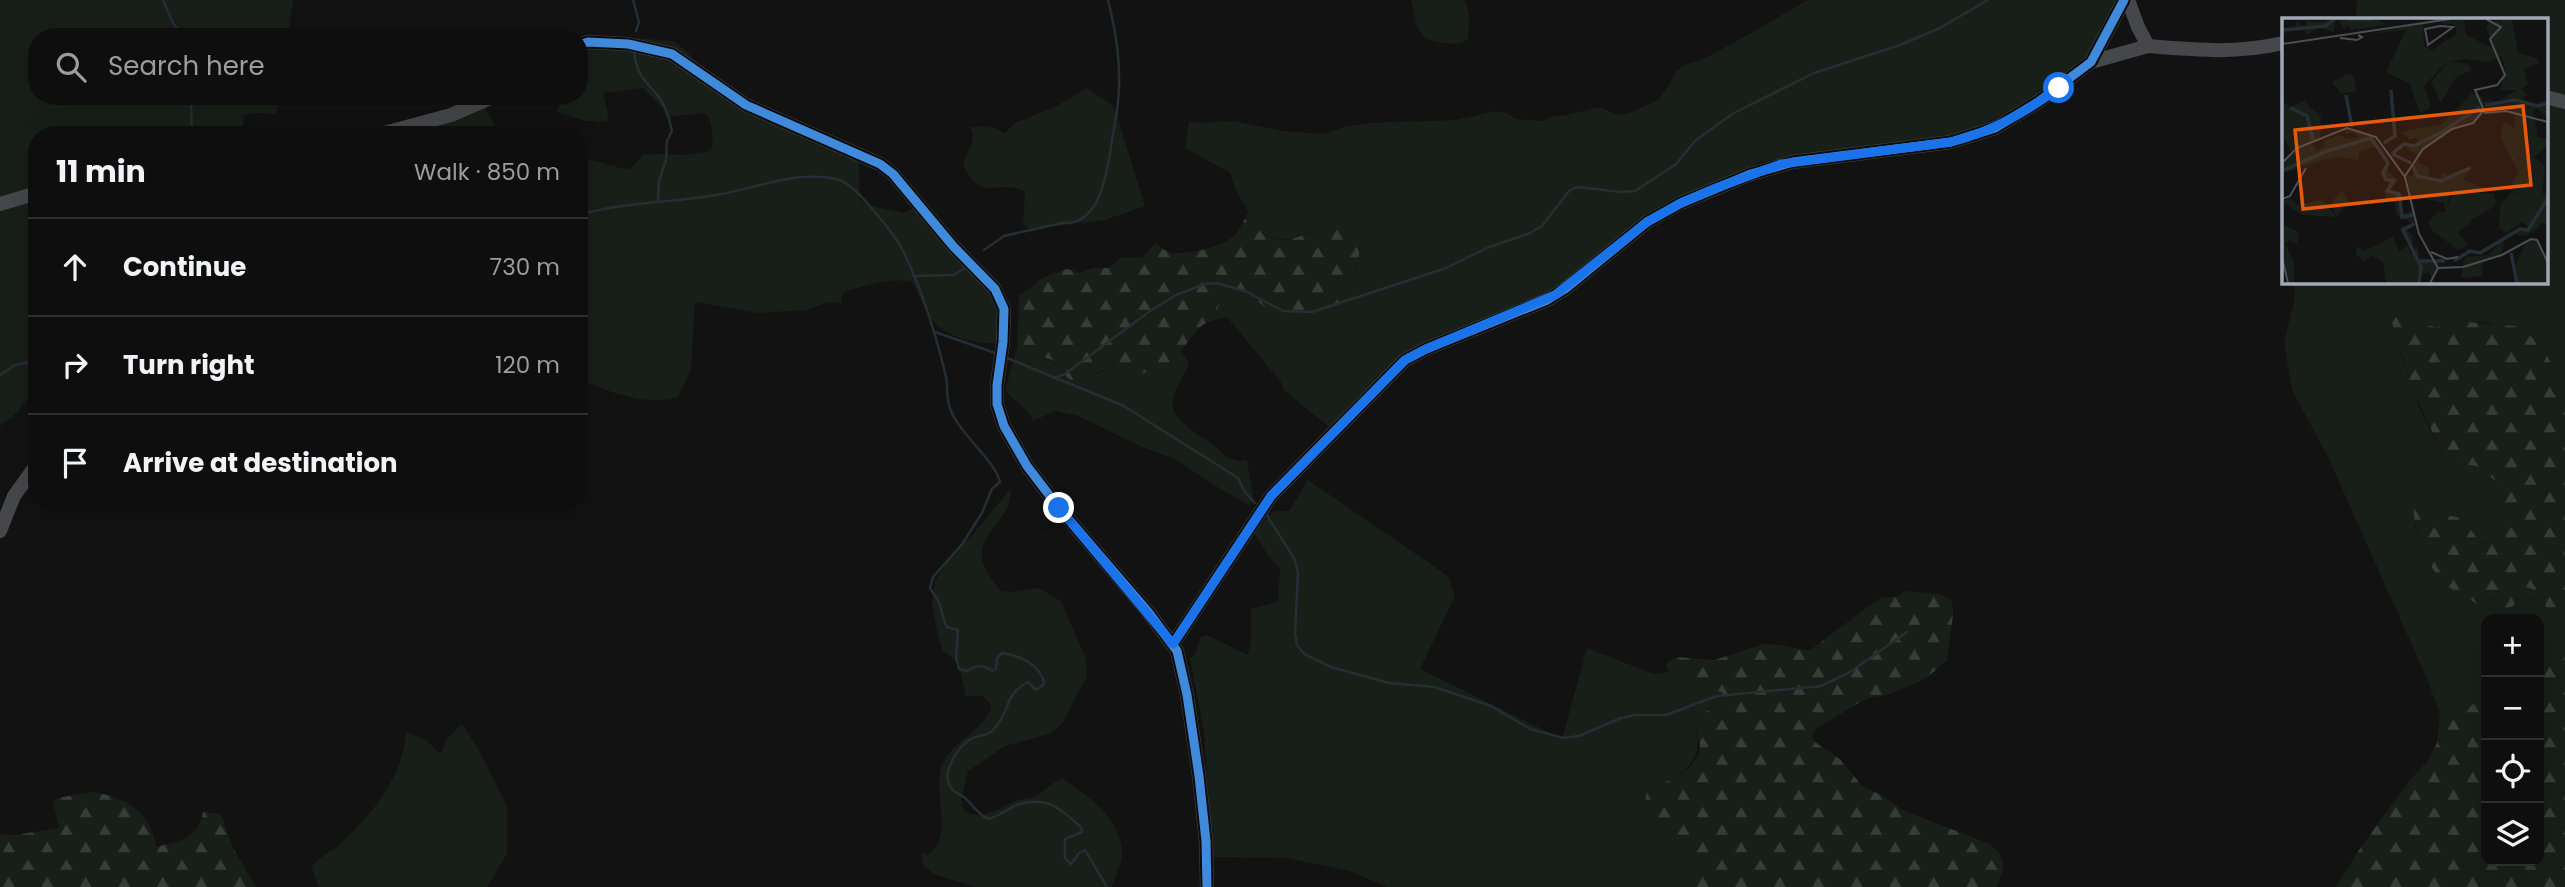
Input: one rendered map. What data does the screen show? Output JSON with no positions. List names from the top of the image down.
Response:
{
  "page": {
    "search": "Search here",
    "heading": ["11 min", "Walk · 850 m"],
    "list": [
      ["Continue", "730 m"],
      ["Turn right", "120 m"],
      "Arrive at destination"
    ],
    "map_buttons": ["+", "−"]
  }
}
